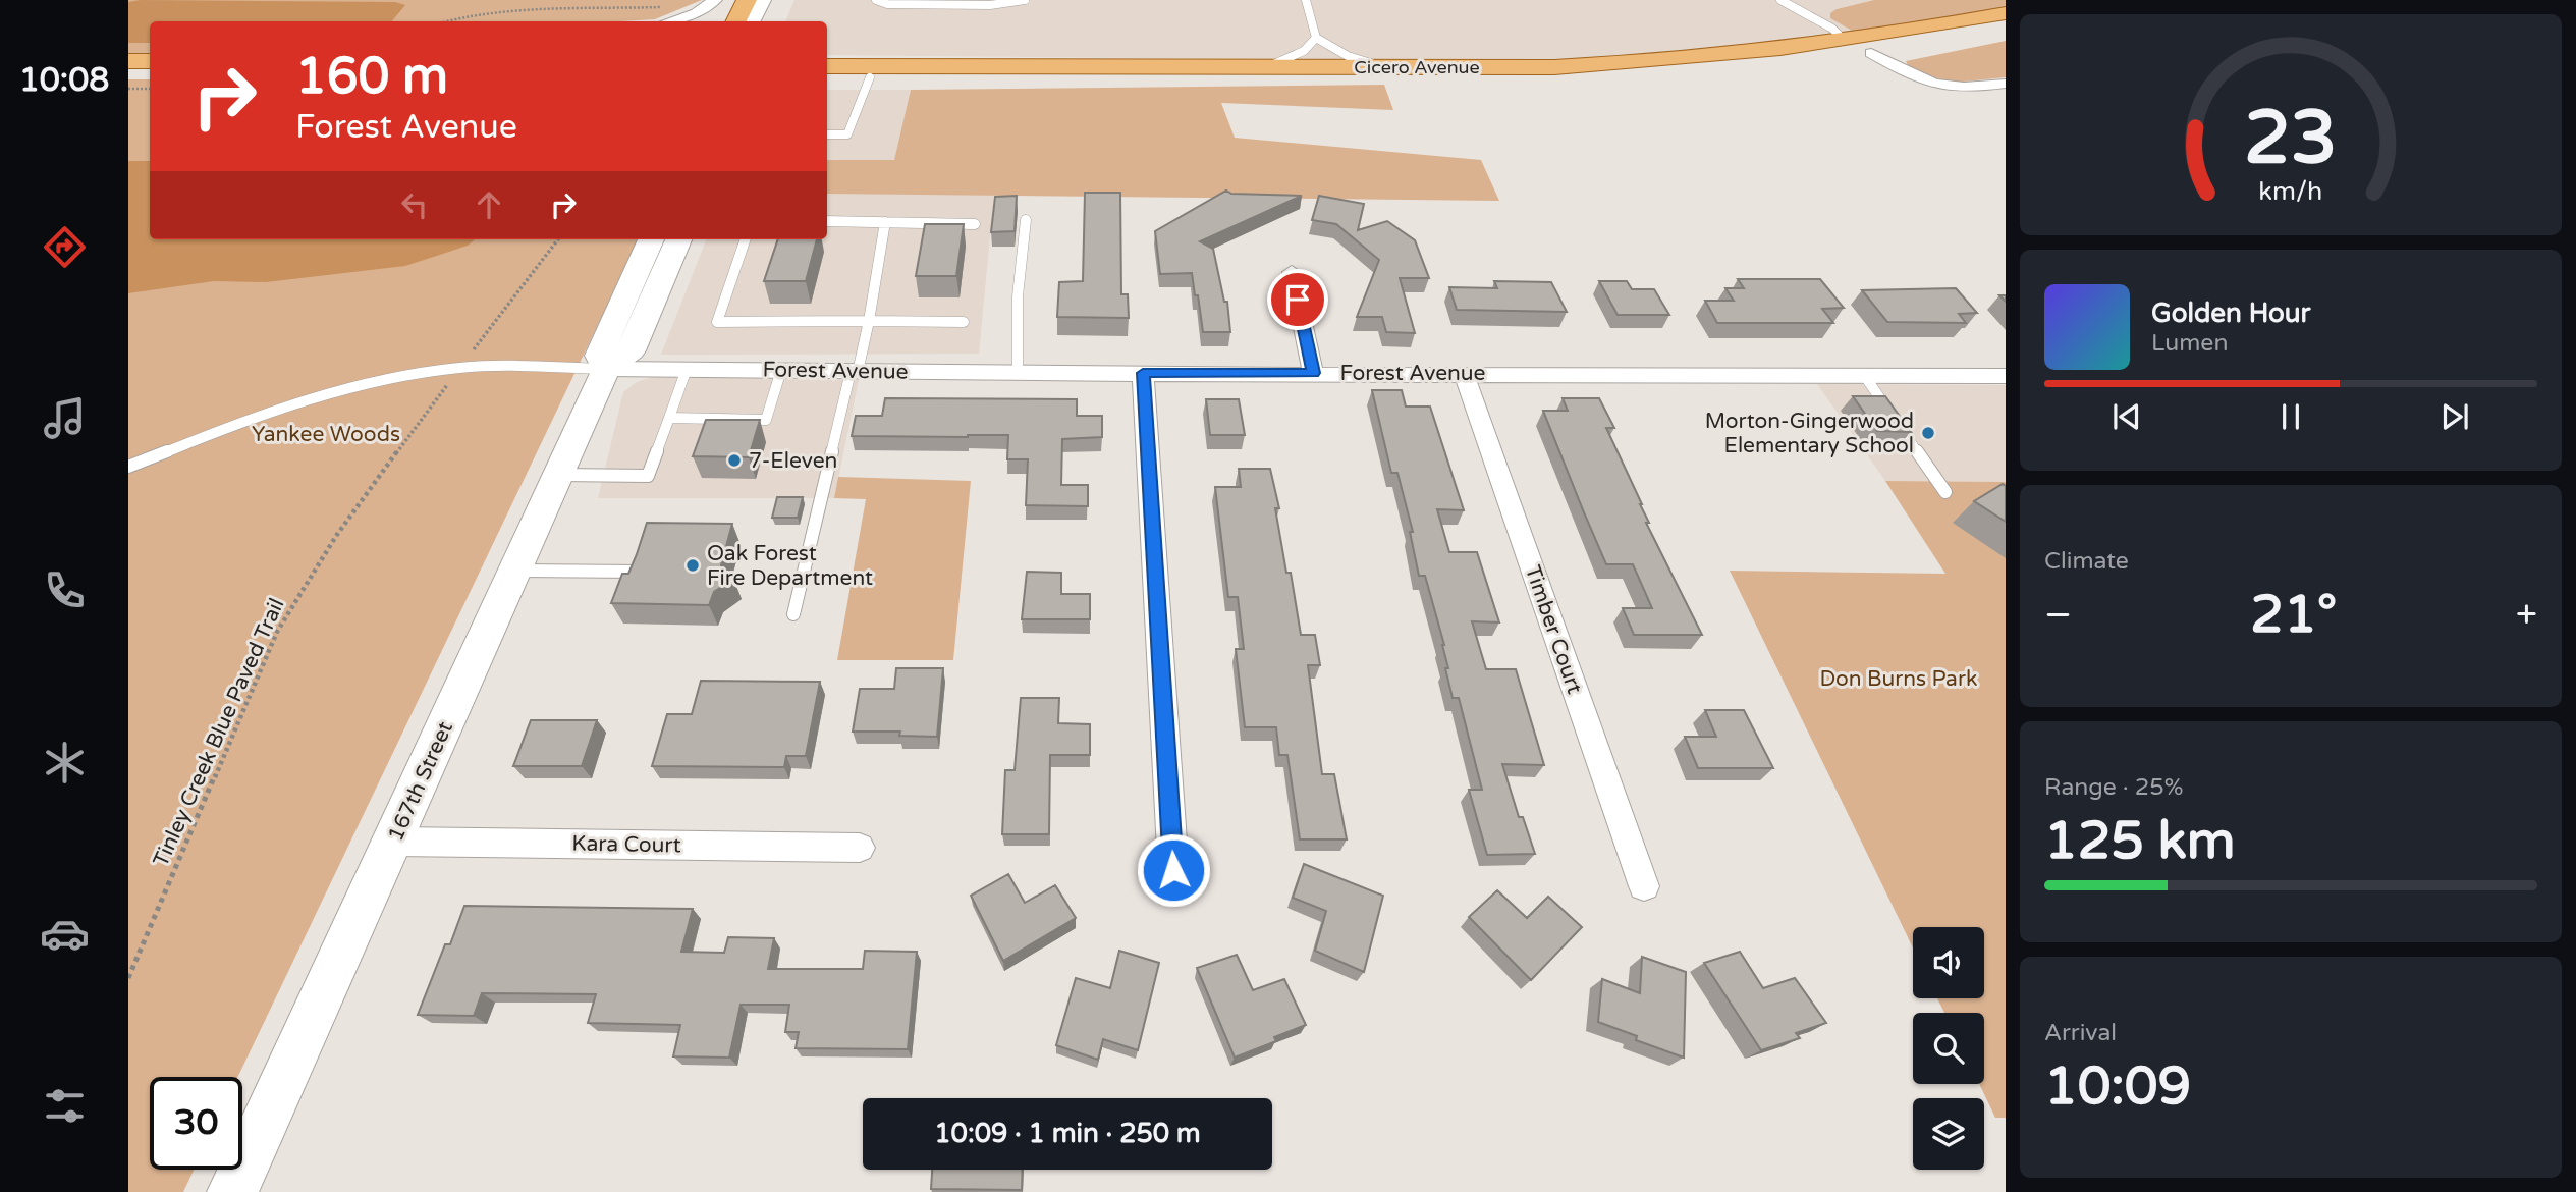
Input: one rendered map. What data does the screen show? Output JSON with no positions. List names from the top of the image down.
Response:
{
  "streets": {
    "main road": ["Cicero Avenue", "167th Street"],
    "street": ["Forest Avenue", "Timber Court", "Kara Court"],
    "path": ["Tinley Creek Blue Paved Trail"]
  },
  "crossings": [
    ["Forest Avenue", "Timber Court"],
    ["Forest Avenue", "167th Street"],
    ["167th Street", "Kara Court"]
  ],
  "parks": ["Yankee Woods", "Don Burns Park"],
  "places": ["Morton-Gingerwood Elementary School", "7-Eleven", "Oak Forest Fire Department"],
  "page": {
    "tabs": "10:08",
    "turn": ["160 m", "Forest Avenue"],
    "song": ["Golden Hour", "Lumen"],
    "tile": [
      "Climate",
      ["Range · 25%", "125 km"],
      ["Arrival", "10:09"]
    ],
    "heat": ["−", "21°", "+"],
    "limit": "30",
    "trip": "10:09 · 1 min · 250 m",
    "gauge": ["23", "km/h"]
  }
}
